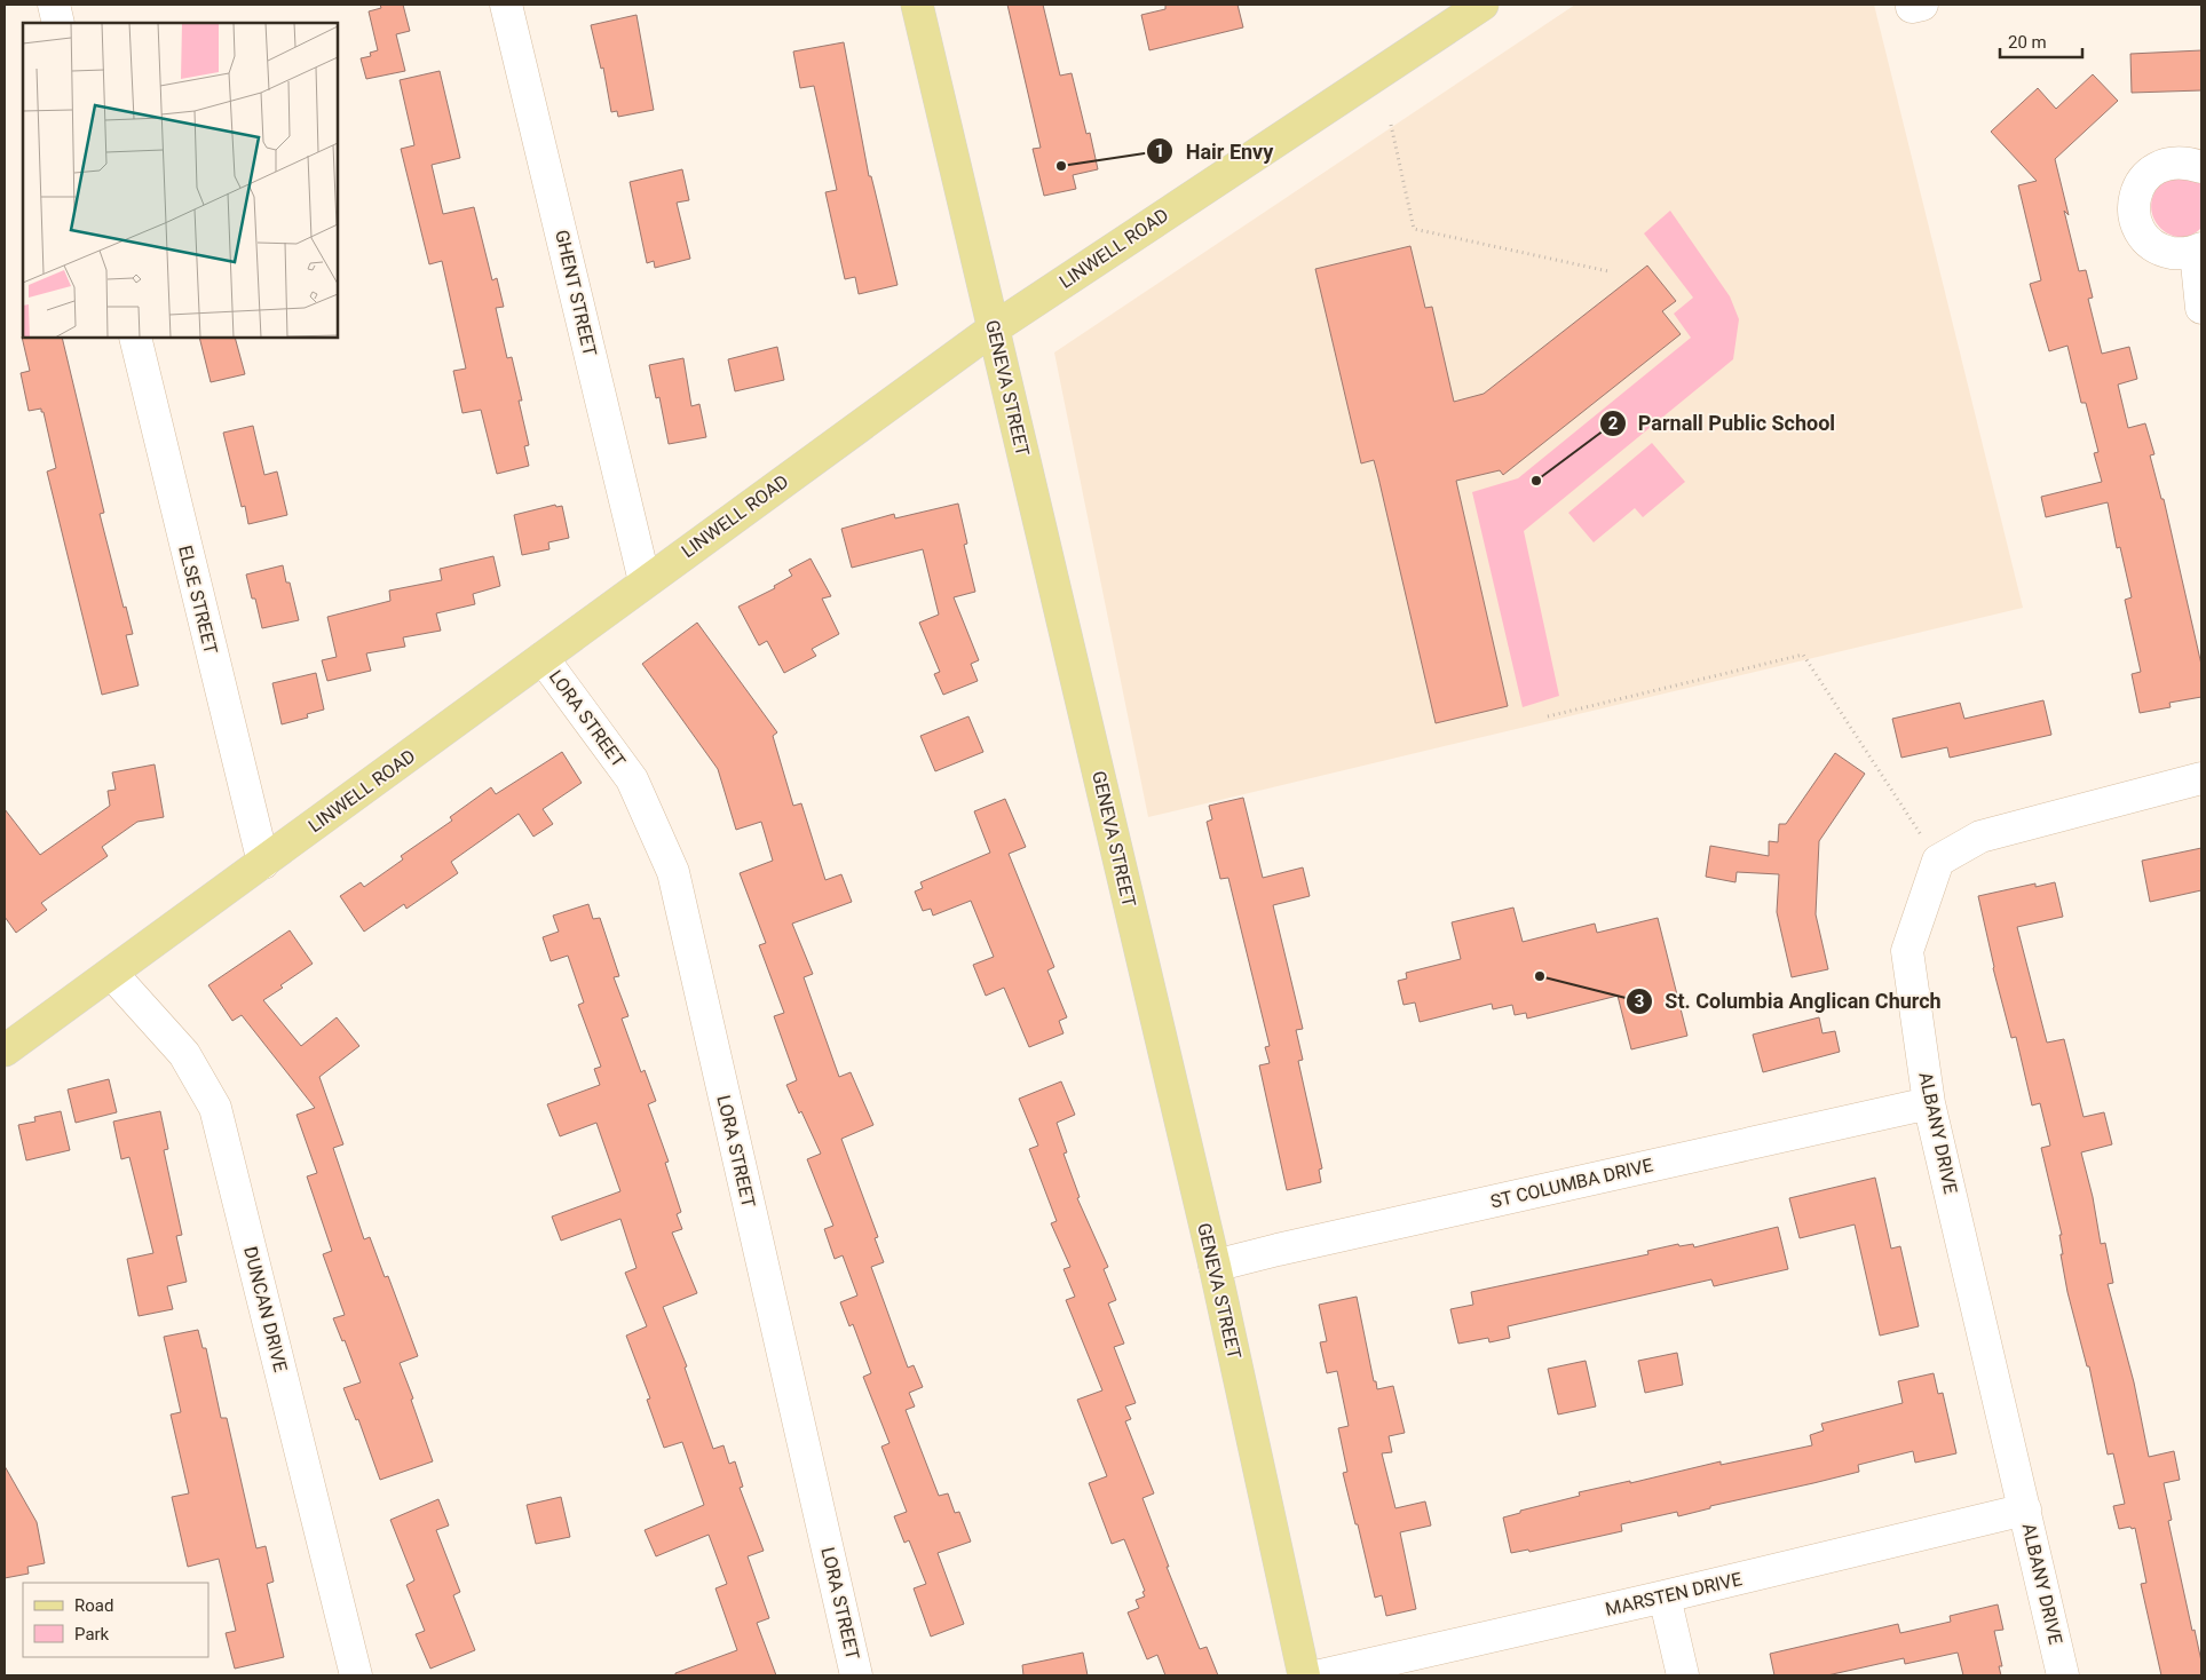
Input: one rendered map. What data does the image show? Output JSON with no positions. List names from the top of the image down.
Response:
{
  "streets": {
    "main road": ["LINWELL ROAD", "GENEVA STREET"],
    "street": [
      "GHENT STREET",
      "ELSE STREET",
      "LORA STREET",
      "ALBANY DRIVE",
      "ST COLUMBA DRIVE",
      "DUNCAN DRIVE",
      "MARSTEN DRIVE"
    ]
  },
  "crossings": [
    ["LINWELL ROAD", "GHENT STREET"],
    ["LINWELL ROAD", "GENEVA STREET"],
    ["LINWELL ROAD", "ELSE STREET"],
    ["LINWELL ROAD", "LORA STREET"],
    ["LINWELL ROAD", "DUNCAN DRIVE"],
    ["GENEVA STREET", "ST COLUMBA DRIVE"],
    ["ALBANY DRIVE", "ST COLUMBA DRIVE"],
    ["ALBANY DRIVE", "MARSTEN DRIVE"]
  ],
  "places": ["Hair Envy", "Parnall Public School", "St. Columbia Anglican Church"],
  "legend": ["Road", "Park"],
  "scale_bar": "20 m"
}
